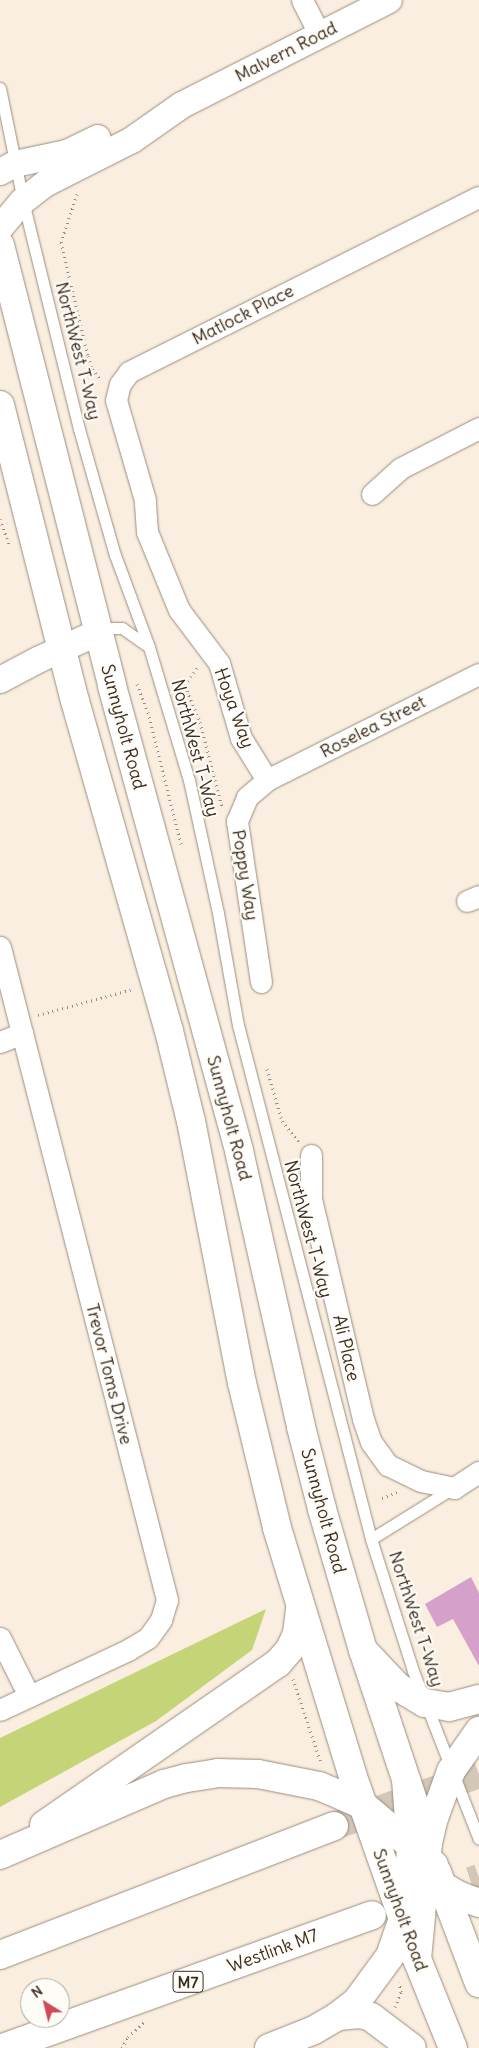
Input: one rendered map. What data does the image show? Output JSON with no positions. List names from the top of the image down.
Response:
{
  "streets": {
    "main road": ["Sunnyholt Road", "Westlink M7", "M7"],
    "street": [
      "Malvern Road",
      "Matlock Place",
      "Hoya Way",
      "Roselea Street",
      "Poppy Way",
      "Ali Place",
      "Trevor Toms Drive"
    ],
    "lane": ["NorthWest T-Way"]
  },
  "crossings": [
    ["Malvern Road", "NorthWest T-Way"],
    ["Matlock Place", "Hoya Way"],
    ["Hoya Way", "Roselea Street"],
    ["Hoya Way", "Poppy Way"],
    ["Roselea Street", "Poppy Way"]
  ],
  "north": "top left"
}
